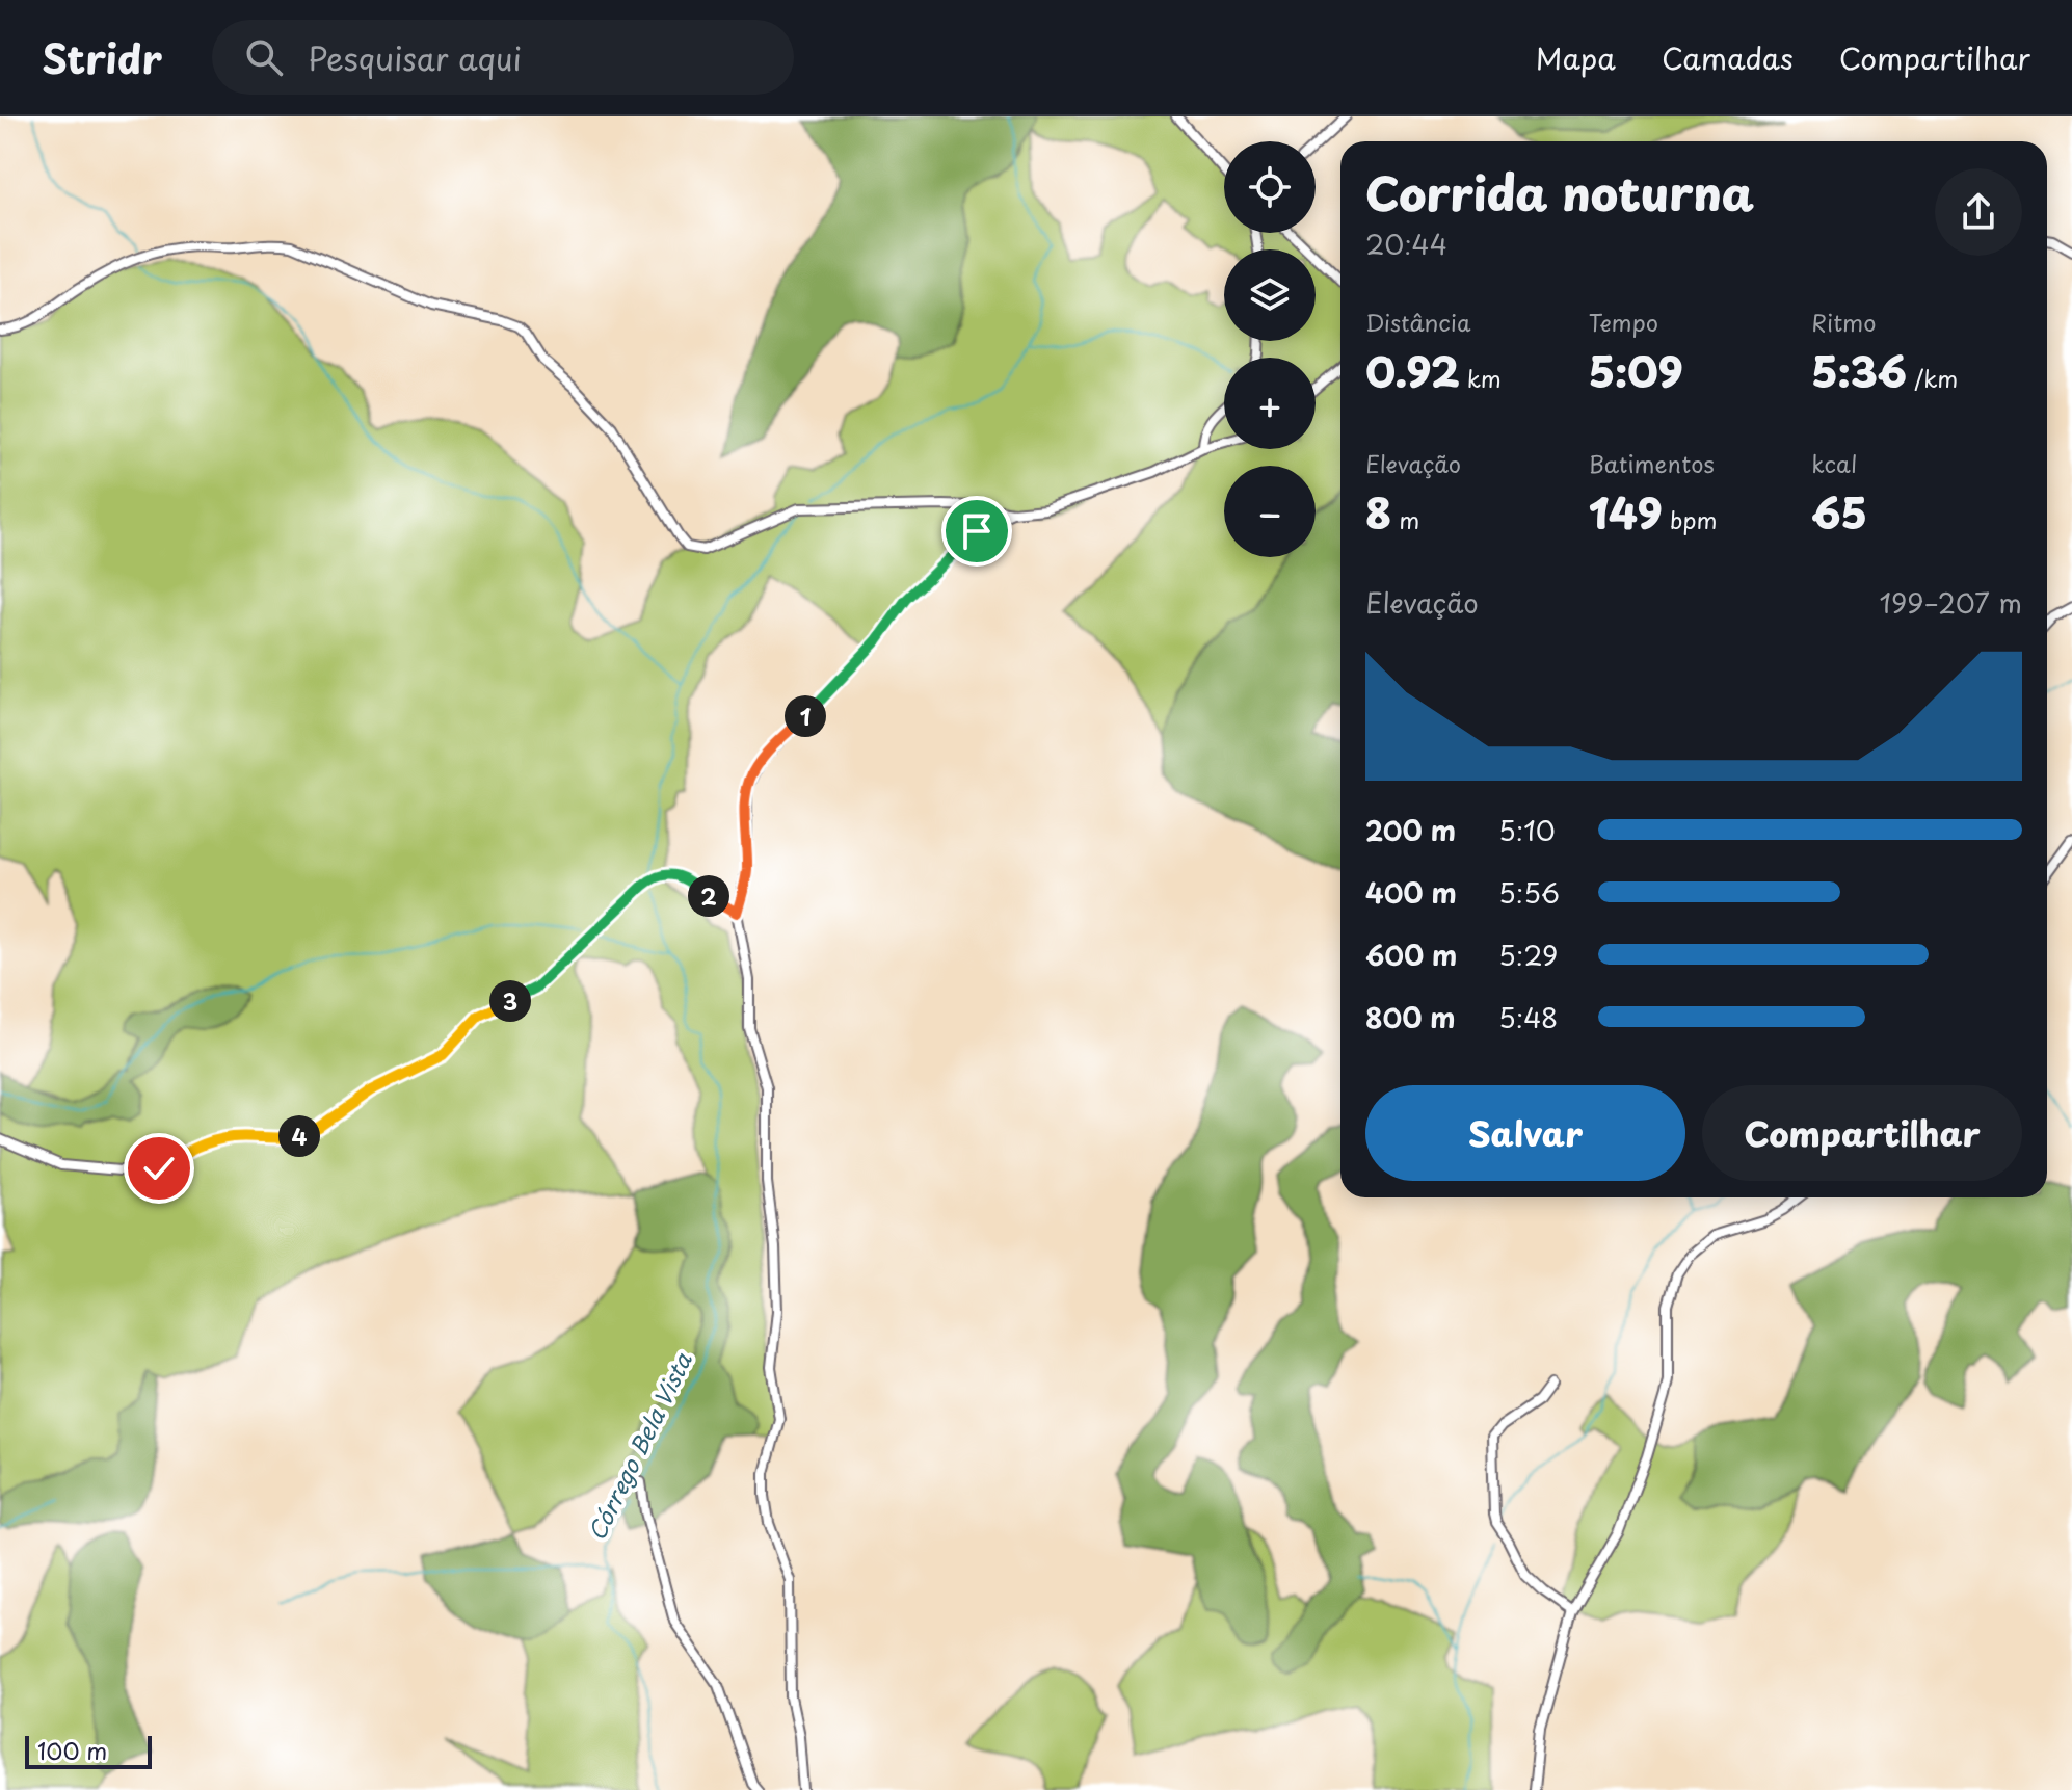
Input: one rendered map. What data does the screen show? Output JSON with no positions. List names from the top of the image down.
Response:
{
  "water": ["Córrego Bela Vista"],
  "scale_bar": "100 m",
  "page": {
    "header": "Stridr",
    "search": "Pesquisar aqui",
    "nav": ["Mapa", "Camadas", "Compartilhar"],
    "map_buttons": ["+", "−"],
    "heading": ["Corrida noturna", "20:44"],
    "stats": [
      ["Distância", "0.92 km"],
      ["Tempo", "5:09"],
      ["Ritmo", "5:36 /km"],
      ["Elevação", "8 m"],
      ["Batimentos", "149 bpm"],
      ["kcal", "65"]
    ],
    "chart": ["Elevação", "199–207 m"],
    "pins": [
      "1",
      "2",
      "3",
      "4"
    ],
    "list": [
      {
        "name": "200 m",
        "note": "5:10"
      },
      {
        "name": "400 m",
        "note": "5:56"
      },
      {
        "name": "600 m",
        "note": "5:29"
      },
      {
        "name": "800 m",
        "note": "5:48"
      }
    ],
    "buttons": ["Salvar", "Compartilhar"],
    "scale": "100 m"
  }
}
